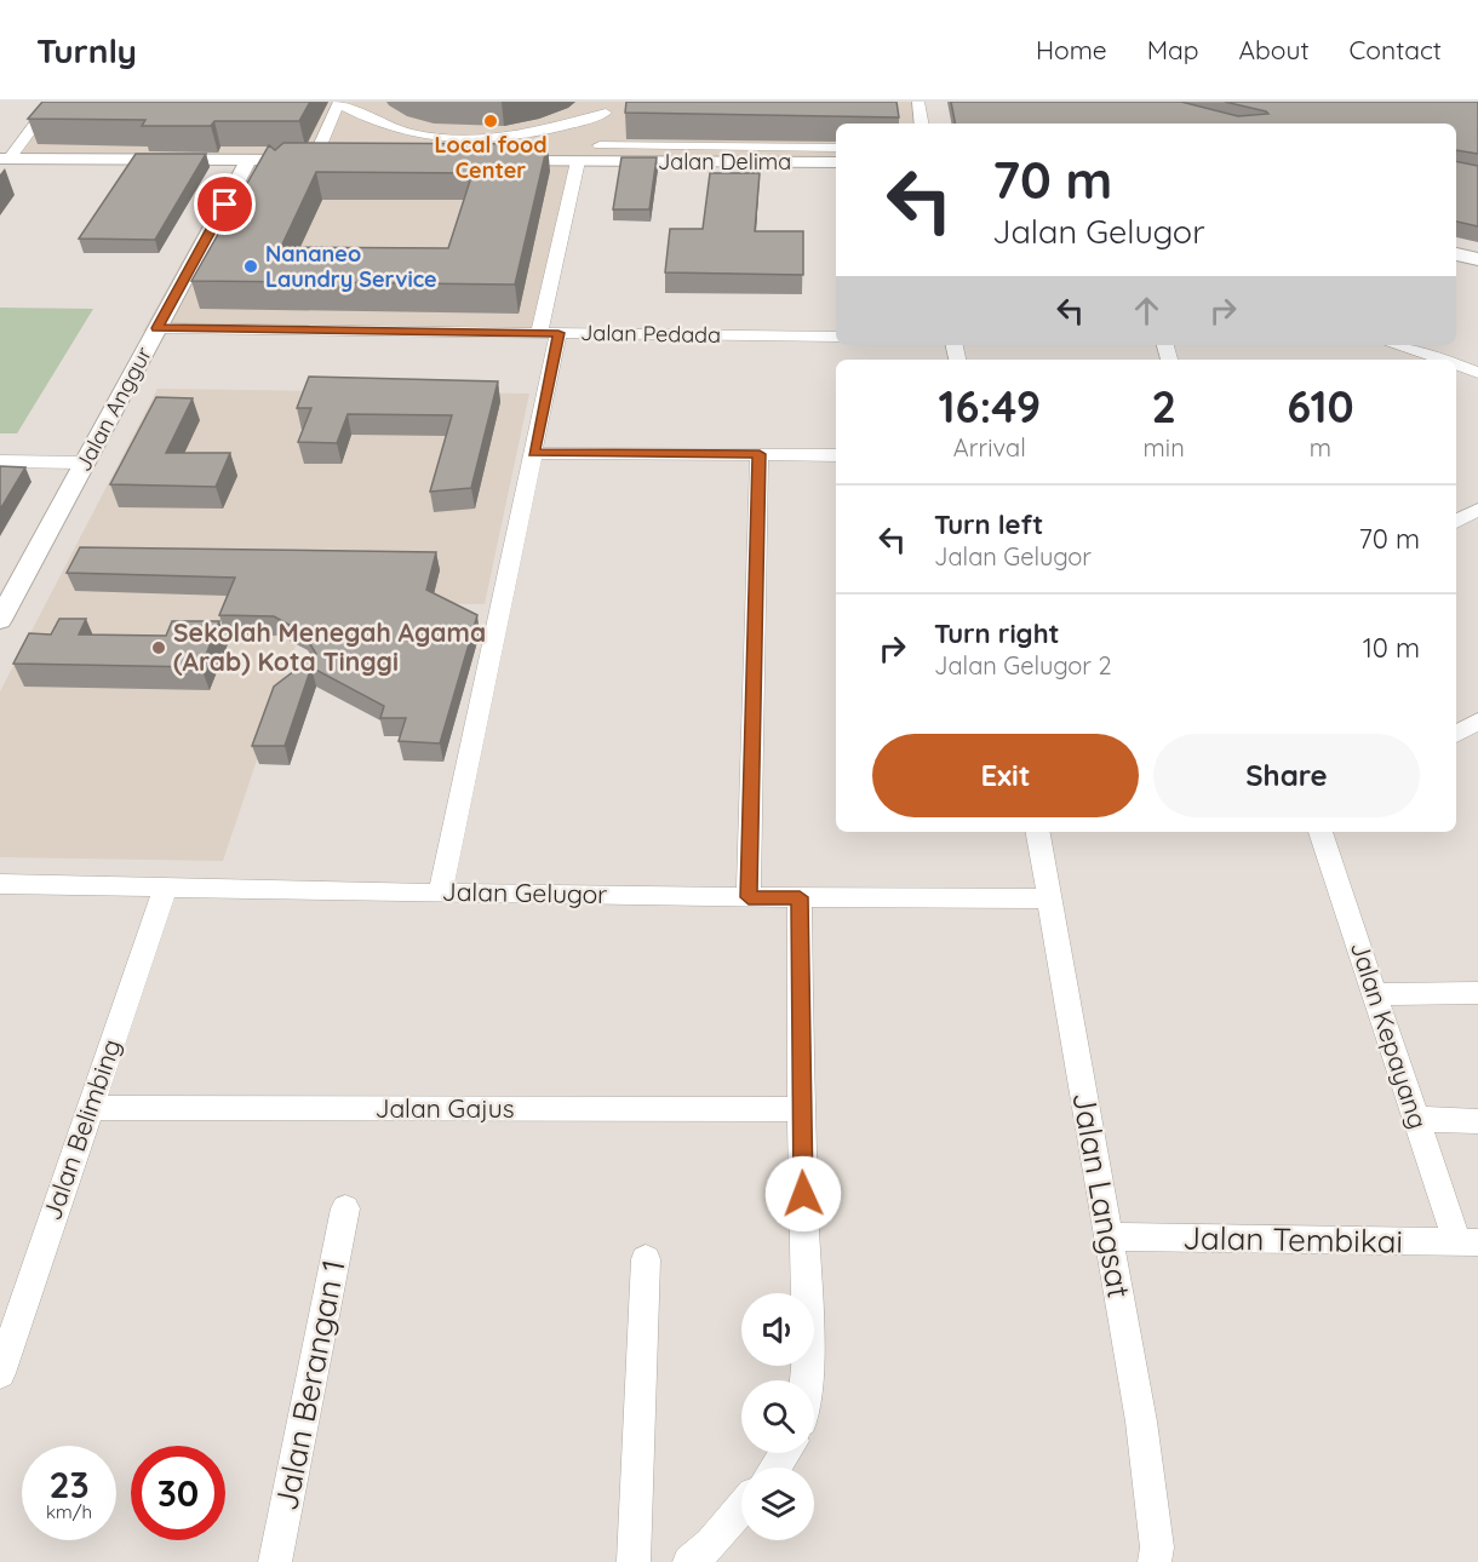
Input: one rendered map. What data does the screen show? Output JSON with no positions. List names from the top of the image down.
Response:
{
  "streets": {
    "street": [
      "Jalan Delima",
      "Jalan Pedada",
      "Jalan Anggur",
      "Jalan Gelugor",
      "Jalan Kepayang",
      "Jalan Gajus",
      "Jalan Belimbing",
      "Jalan Langsat",
      "Jalan Tembikai",
      "Jalan Berangan 1"
    ]
  },
  "crossings": [
    ["Jalan Pedada", "Jalan Anggur"],
    ["Jalan Gelugor", "Jalan Belimbing"],
    ["Jalan Gelugor", "Jalan Langsat"],
    ["Jalan Kepayang", "Jalan Tembikai"],
    ["Jalan Gajus", "Jalan Belimbing"],
    ["Jalan Langsat", "Jalan Tembikai"]
  ],
  "places": ["Local food Center", "Nananeo Laundry Service", "Sekolah Menegah Agama (Arab) Kota Tinggi"],
  "page": {
    "header": "Turnly",
    "nav": [
      "Home",
      "Map",
      "About",
      "Contact"
    ],
    "turn": ["70 m", "Jalan Gelugor"],
    "eta": [
      "16:49",
      "Arrival",
      "2",
      "min",
      "610",
      "m"
    ],
    "list": [
      {
        "name": "Turn left",
        "note": "Jalan Gelugor",
        "value": "70 m"
      },
      {
        "name": "Turn right",
        "note": "Jalan Gelugor 2",
        "value": "10 m"
      }
    ],
    "buttons": ["Exit", "Share"],
    "speed": "23 km/h",
    "limit": "30"
  }
}
